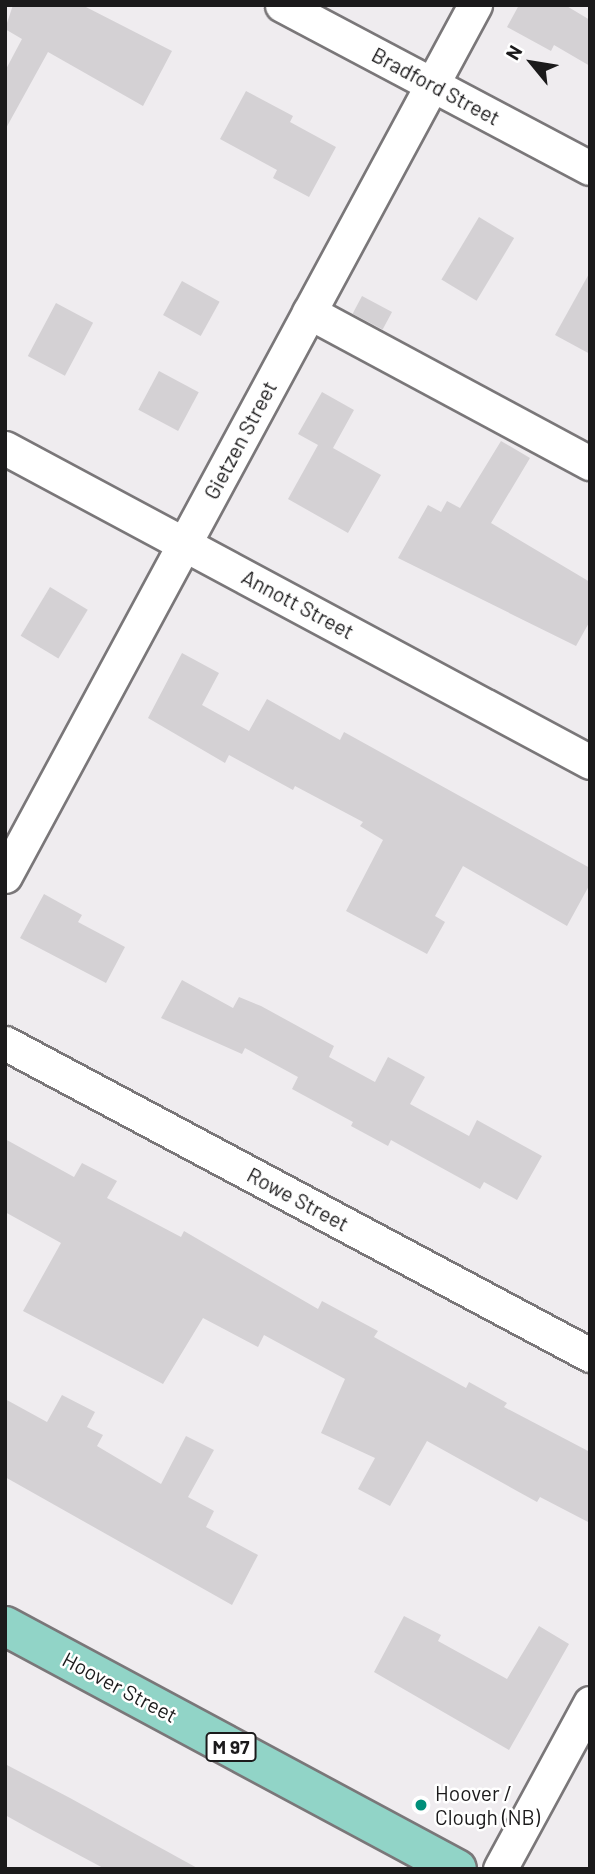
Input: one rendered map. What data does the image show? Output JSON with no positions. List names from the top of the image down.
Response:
{
  "streets": {
    "main road": ["Hoover Street", "M 97"],
    "street": [
      "Bradford Street",
      "Gietzen Street",
      "Annott Street",
      "Rowe Street"
    ]
  },
  "crossings": [
    ["Bradford Street", "Gietzen Street"],
    ["Gietzen Street", "Annott Street"]
  ],
  "places": ["Hoover / Clough (NB)"],
  "north": "top left"
}
